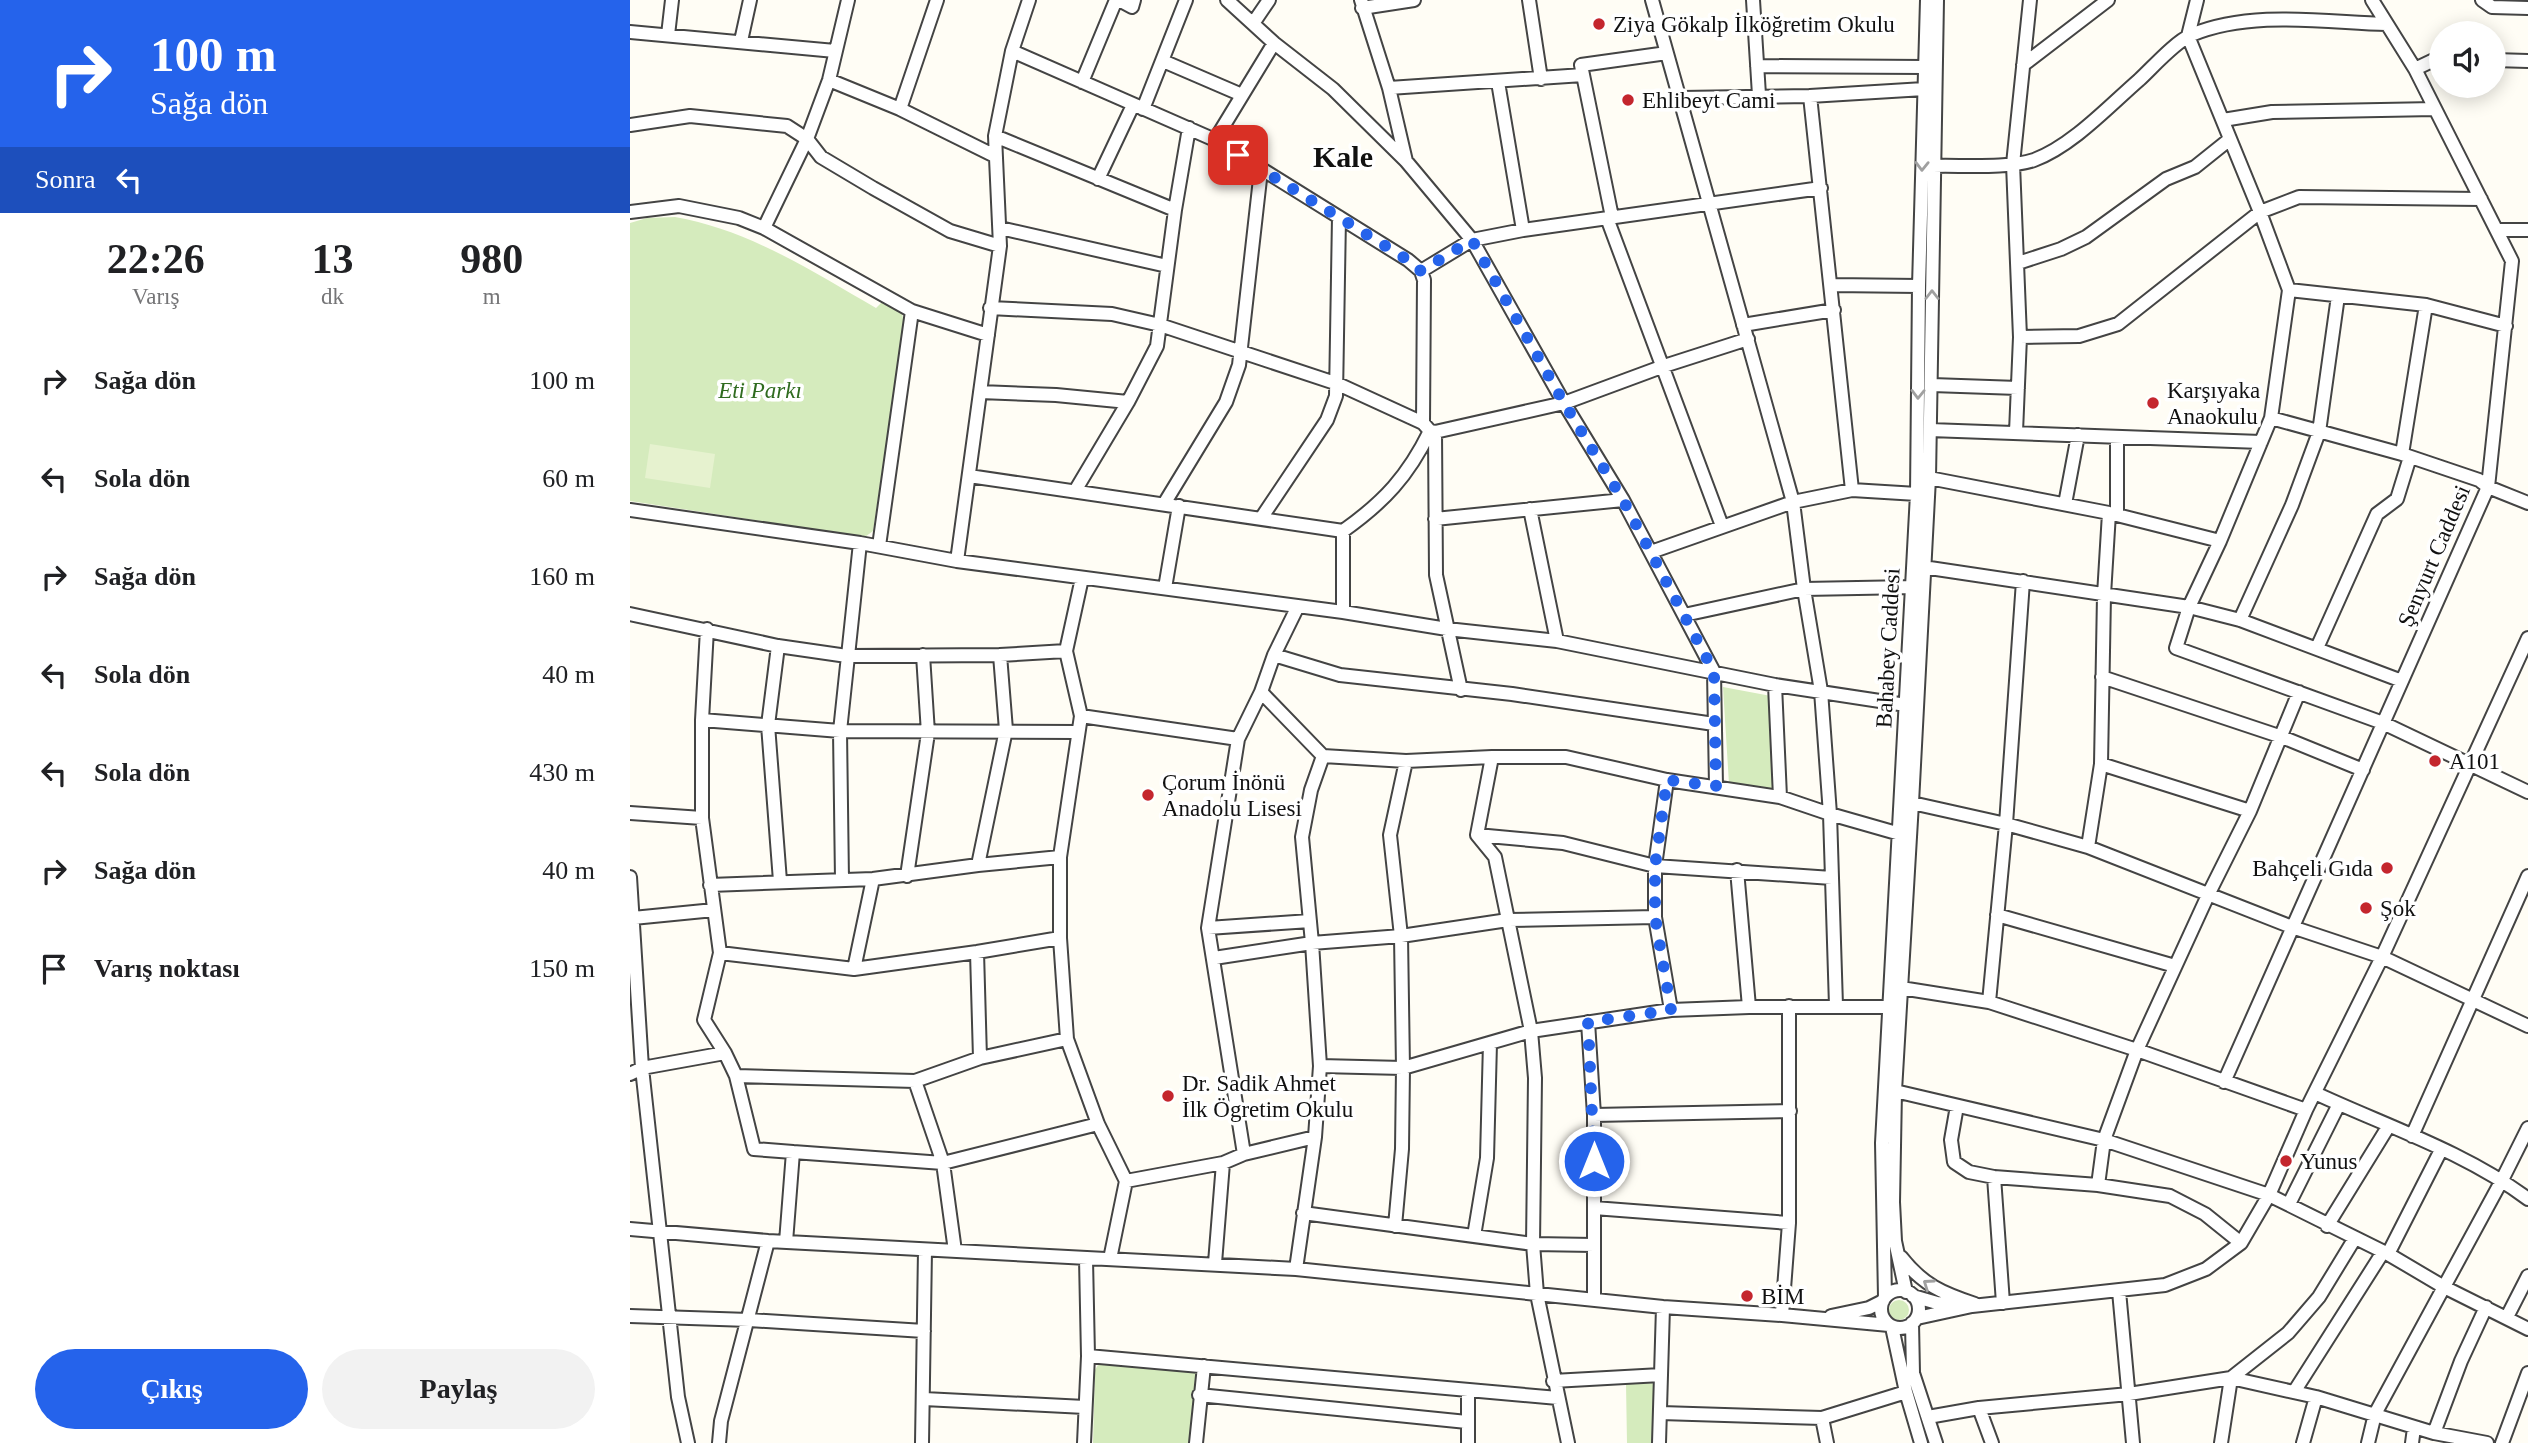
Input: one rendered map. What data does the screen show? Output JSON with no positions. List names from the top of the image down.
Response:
{
  "streets": {
    "street": ["Şenyurt Caddesi", "Bahabey Caddesi"]
  },
  "districts": ["Kale"],
  "parks": ["Eti Parkı"],
  "places": [
    "Ziya Gökalp İlköğretim Okulu",
    "Ehlibeyt Cami",
    "Karşıyaka Anaokulu",
    "A101",
    "Çorum İnönü Anadolu Lisesi",
    "Bahçeli Gıda",
    "Şok",
    "Dr. Sadik Ahmet İlk Ögretim Okulu",
    "Yunus",
    "BİM"
  ],
  "page": {
    "turn": ["100 m", "Sağa dön"],
    "then": "Sonra",
    "eta": [
      "22:26",
      "Varış",
      "13",
      "dk",
      "980",
      "m"
    ],
    "list": [
      {
        "name": "Sağa dön",
        "value": "100 m"
      },
      {
        "name": "Sola dön",
        "value": "60 m"
      },
      {
        "name": "Sağa dön",
        "value": "160 m"
      },
      {
        "name": "Sola dön",
        "value": "40 m"
      },
      {
        "name": "Sola dön",
        "value": "430 m"
      },
      {
        "name": "Sağa dön",
        "value": "40 m"
      },
      {
        "name": "Varış noktası",
        "value": "150 m"
      }
    ],
    "buttons": ["Çıkış", "Paylaş"]
  }
}
